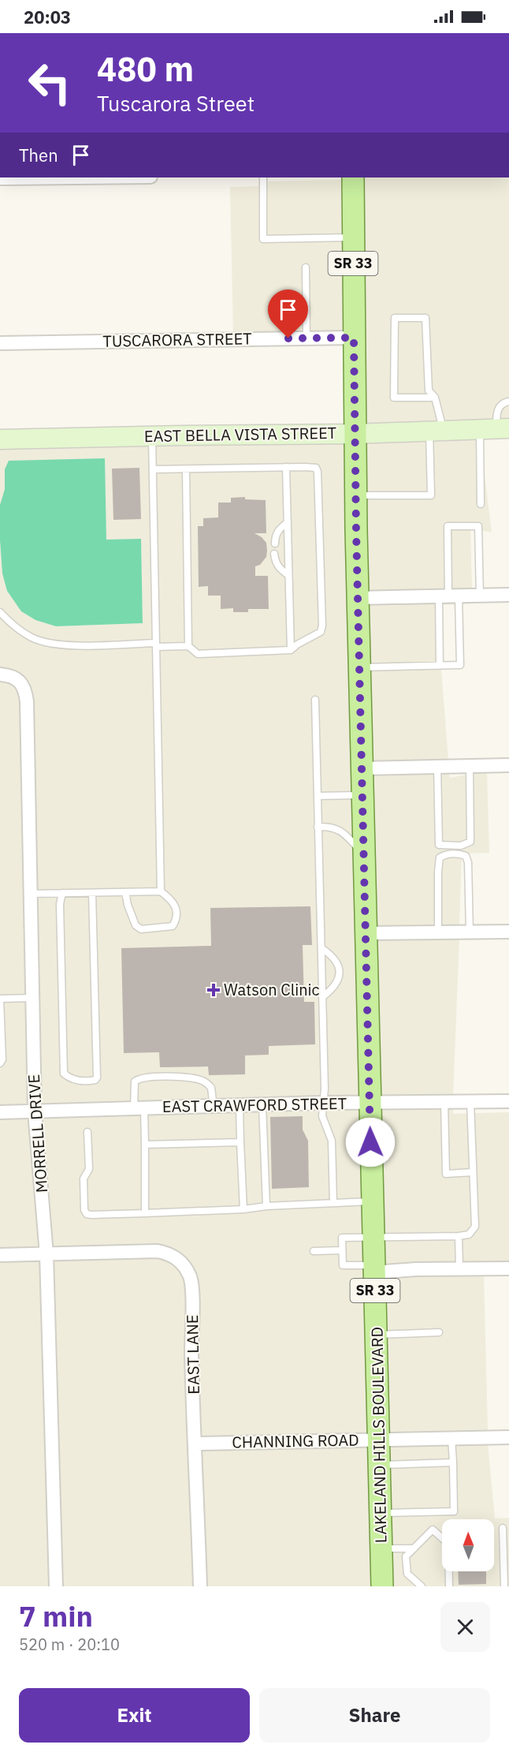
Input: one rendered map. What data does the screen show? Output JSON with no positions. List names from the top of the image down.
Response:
{
  "streets": {
    "main road": ["SR 33", "LAKELAND HILLS BOULEVARD"],
    "street": [
      "TUSCARORA STREET",
      "EAST BELLA VISTA STREET",
      "EAST CRAWFORD STREET",
      "MORRELL DRIVE",
      "EAST LANE",
      "CHANNING ROAD"
    ]
  },
  "crossings": [
    ["TUSCARORA STREET", "LAKELAND HILLS BOULEVARD"],
    ["EAST BELLA VISTA STREET", "LAKELAND HILLS BOULEVARD"],
    ["EAST CRAWFORD STREET", "MORRELL DRIVE"],
    ["EAST CRAWFORD STREET", "LAKELAND HILLS BOULEVARD"],
    ["MORRELL DRIVE", "EAST LANE"],
    ["EAST LANE", "CHANNING ROAD"],
    ["LAKELAND HILLS BOULEVARD", "CHANNING ROAD"]
  ],
  "places": {
    "health": ["Watson Clinic"]
  },
  "north": "top",
  "page": {
    "status": "20:03",
    "turn": ["480 m", "Tuscarora Street"],
    "then": "Then",
    "heading": ["7 min", "520 m · 20:10"],
    "buttons": ["Exit", "Share"]
  }
}
